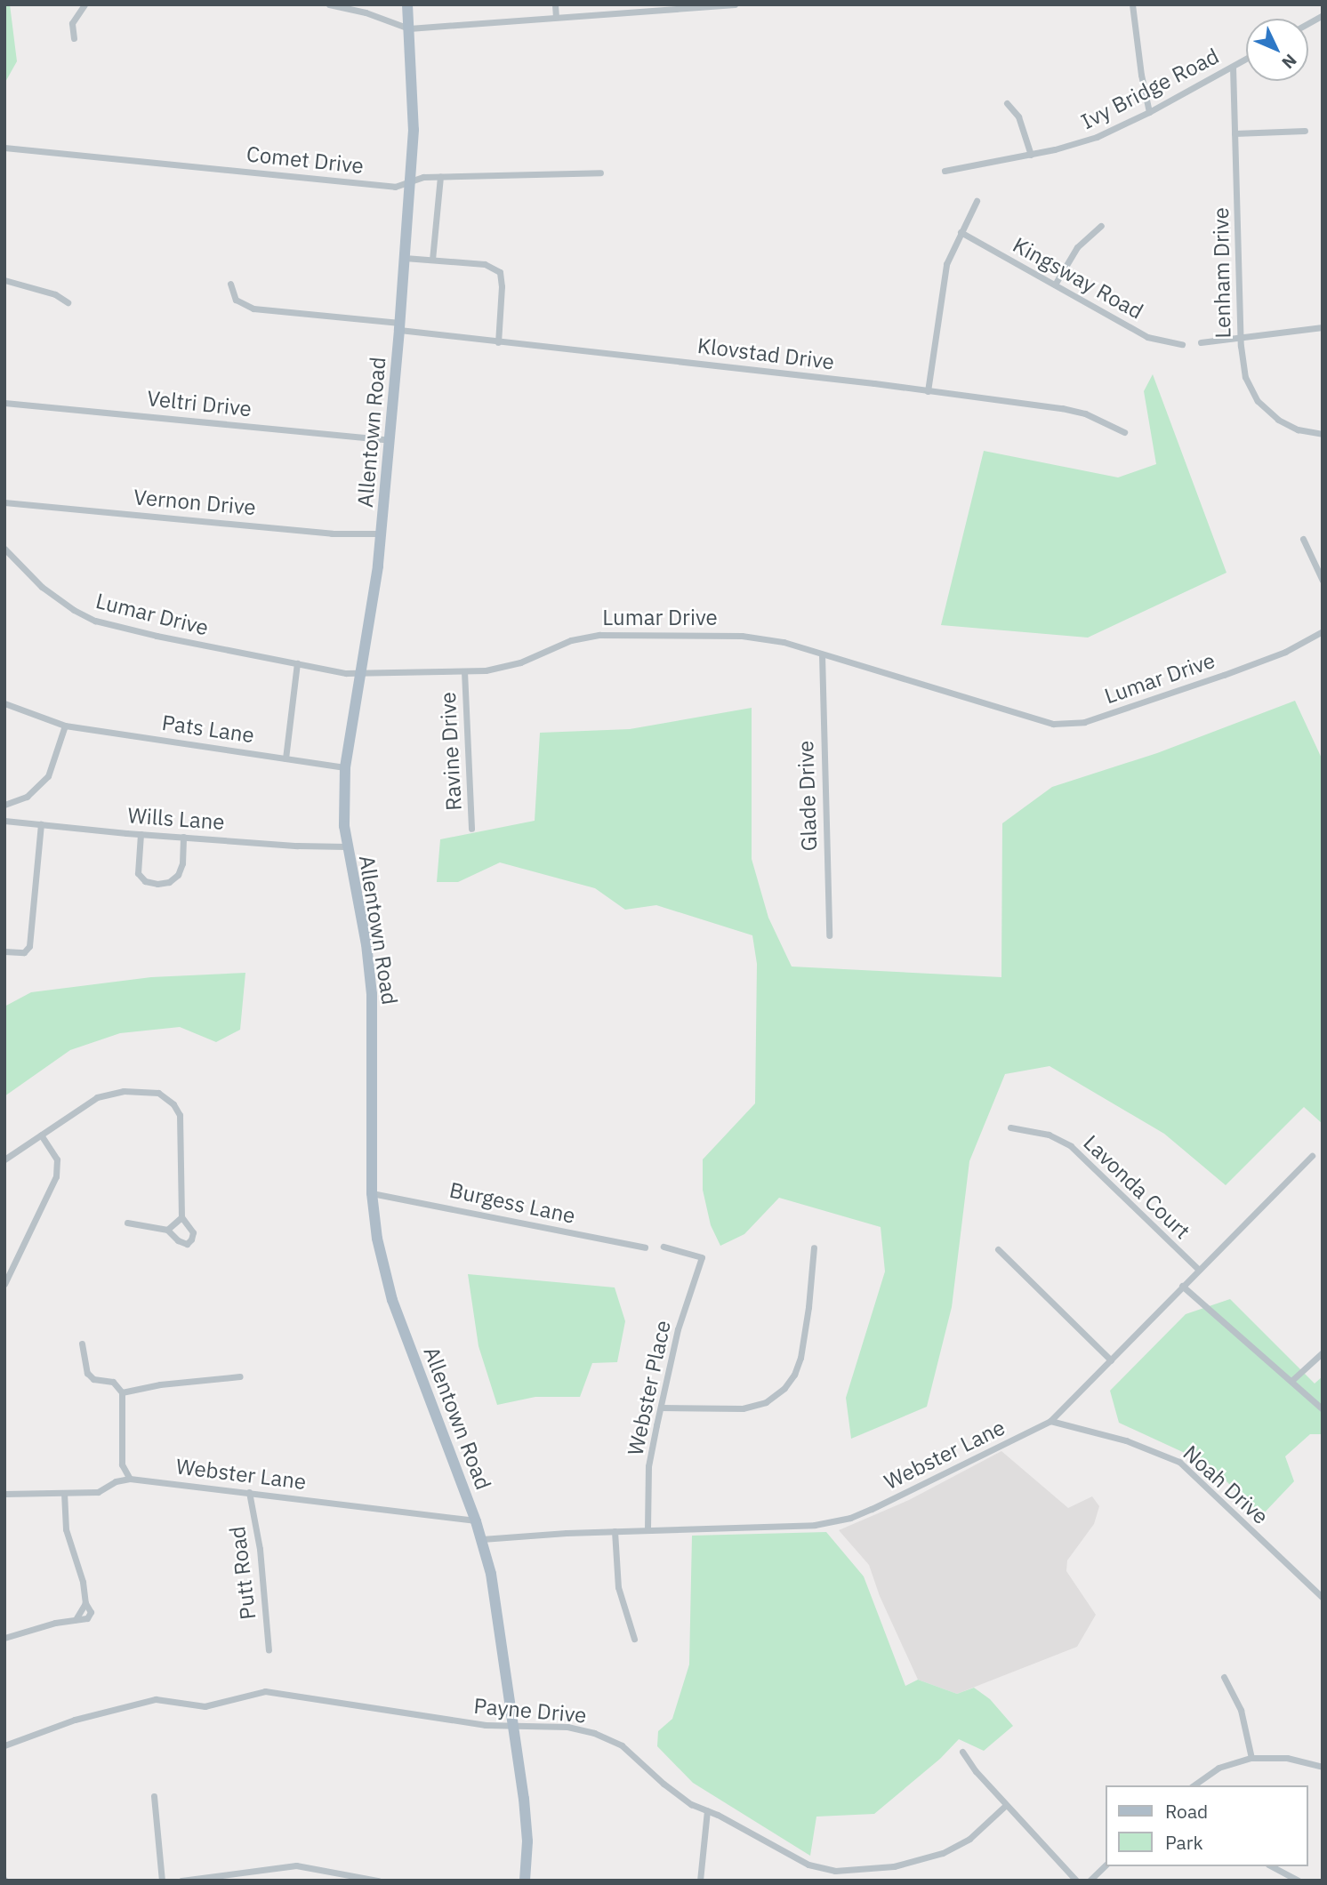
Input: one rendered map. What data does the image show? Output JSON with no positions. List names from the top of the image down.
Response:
{
  "streets": {
    "main road": ["Allentown Road"],
    "street": [
      "Ivy Bridge Road",
      "Comet Drive",
      "Lenham Drive",
      "Kingsway Road",
      "Klovstad Drive",
      "Veltri Drive",
      "Vernon Drive",
      "Lumar Drive",
      "Pats Lane",
      "Ravine Drive",
      "Glade Drive",
      "Wills Lane",
      "Lavonda Court",
      "Burgess Lane",
      "Webster Place",
      "Webster Lane",
      "Noah Drive",
      "Putt Road",
      "Payne Drive"
    ]
  },
  "crossings": [
    ["Ivy Bridge Road", "Lenham Drive"],
    ["Comet Drive", "Allentown Road"],
    ["Klovstad Drive", "Allentown Road"],
    ["Veltri Drive", "Allentown Road"],
    ["Allentown Road", "Vernon Drive"],
    ["Allentown Road", "Lumar Drive"],
    ["Allentown Road", "Pats Lane"],
    ["Allentown Road", "Wills Lane"],
    ["Allentown Road", "Burgess Lane"],
    ["Allentown Road", "Webster Lane"],
    ["Allentown Road", "Payne Drive"],
    ["Lumar Drive", "Ravine Drive"],
    ["Lumar Drive", "Glade Drive"],
    ["Lavonda Court", "Webster Lane"],
    ["Webster Place", "Webster Lane"],
    ["Webster Lane", "Noah Drive"],
    ["Webster Lane", "Putt Road"]
  ],
  "legend": ["Road", "Park"],
  "north": "bottom right"
}
